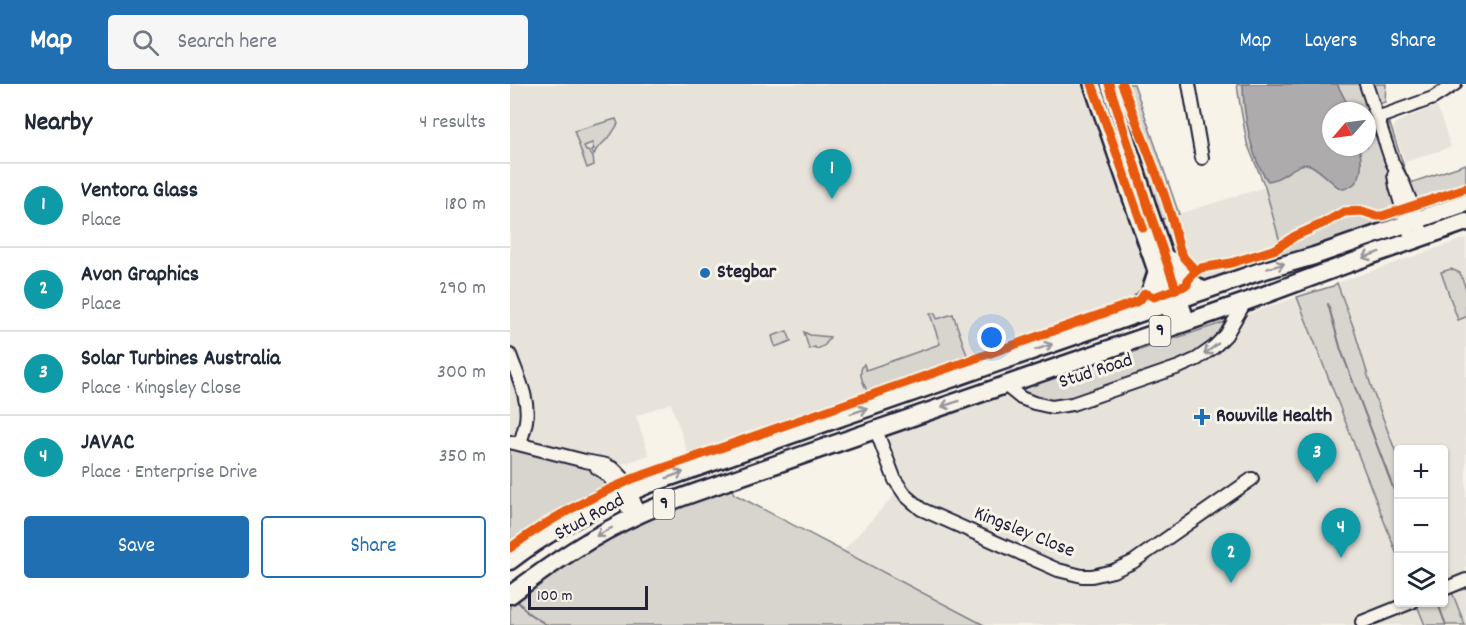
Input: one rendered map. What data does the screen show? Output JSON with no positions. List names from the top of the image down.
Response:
{
  "streets": {
    "highway": ["9", "Stud Road"],
    "street": ["Kingsley Close"]
  },
  "crossings": [
    ["Stud Road", "Kingsley Close"]
  ],
  "places": {
    "other": ["Stegbar"],
    "health": ["Rowville Health"]
  },
  "scale_bar": "100 m",
  "north": "bottom left",
  "page": {
    "header": "Map",
    "search": "Search here",
    "nav": ["Map", "Layers", "Share"],
    "heading": ["Nearby", "4 results"],
    "pins": [
      "1",
      "3",
      "4",
      "2"
    ],
    "list": [
      {
        "mark": "1",
        "name": "Ventora Glass",
        "note": "Place",
        "value": "180 m"
      },
      {
        "mark": "2",
        "name": "Avon Graphics",
        "note": "Place",
        "value": "290 m"
      },
      {
        "mark": "3",
        "name": "Solar Turbines Australia",
        "note": "Place · Kingsley Close",
        "value": "300 m"
      },
      {
        "mark": "4",
        "name": "JAVAC",
        "note": "Place · Enterprise Drive",
        "value": "350 m"
      }
    ],
    "map_buttons": ["+", "−"],
    "buttons": ["Save", "Share"],
    "scale": "100 m"
  }
}
